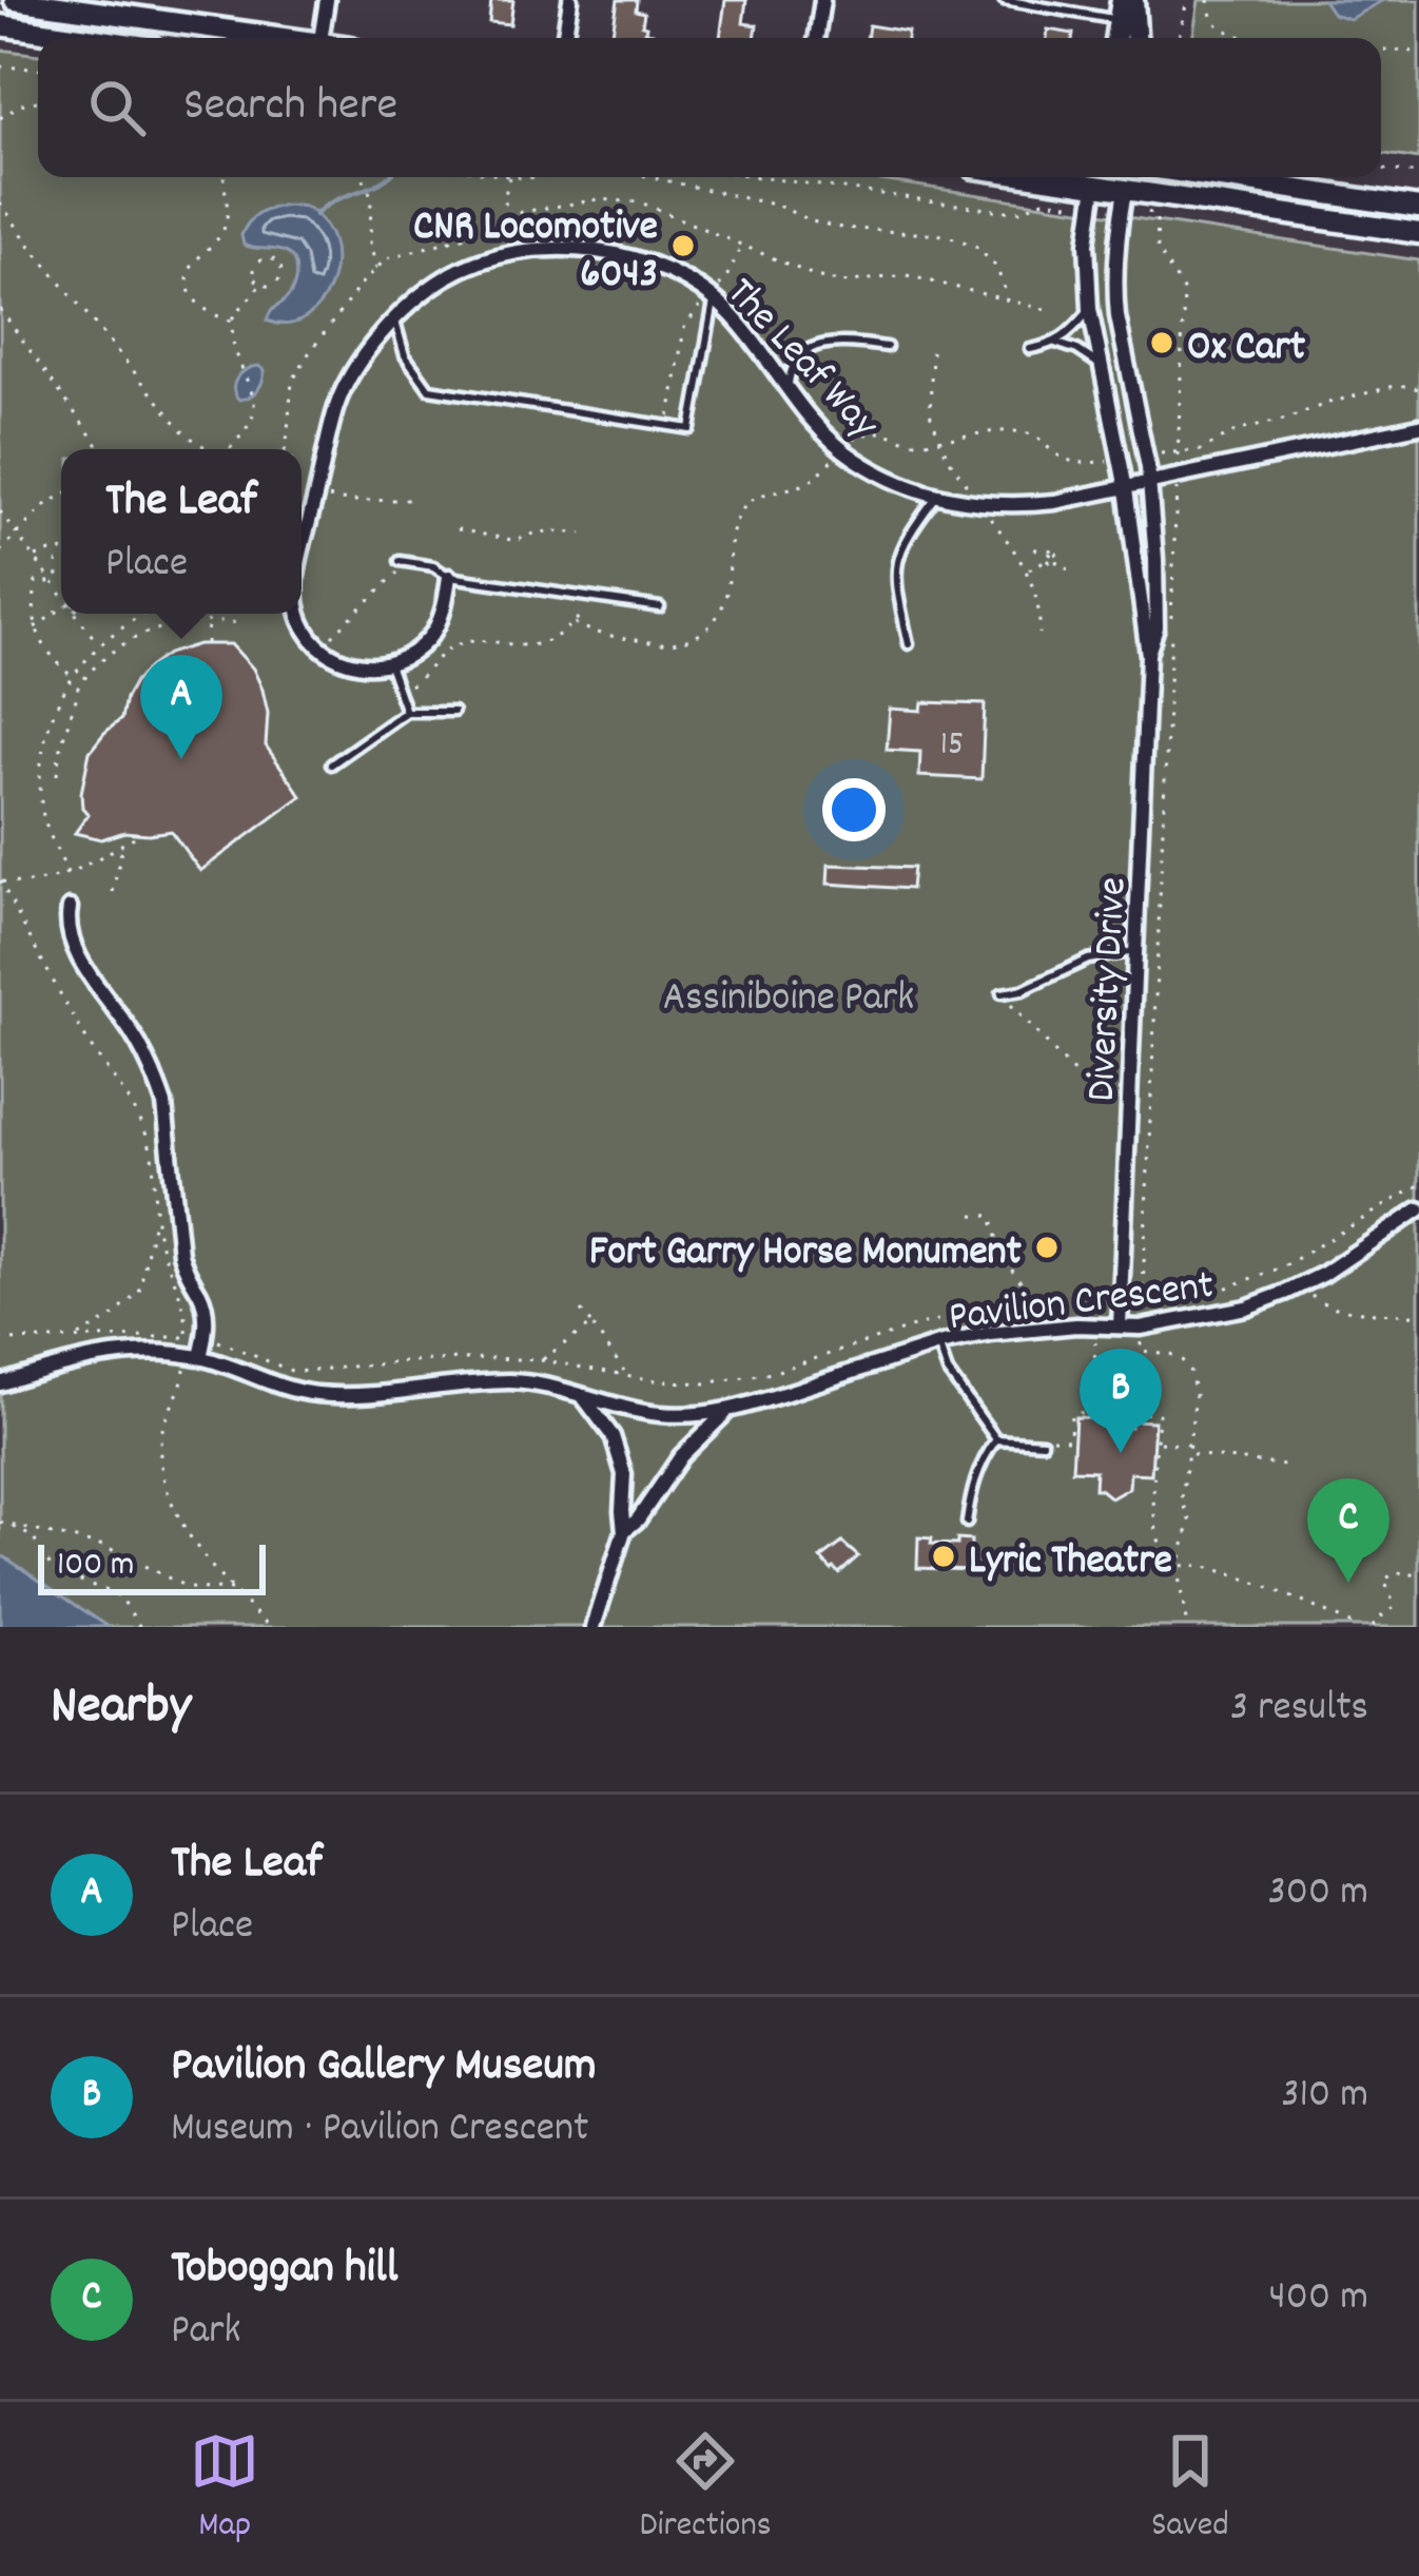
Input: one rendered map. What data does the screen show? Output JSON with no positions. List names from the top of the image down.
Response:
{
  "streets": {
    "street": ["The Leaf Way", "Diversity Drive", "Pavilion Crescent"]
  },
  "crossings": [
    ["The Leaf Way", "Diversity Drive"],
    ["Diversity Drive", "Pavilion Crescent"]
  ],
  "parks": ["Assiniboine Park"],
  "places": [
    "CNR Locomotive 6043",
    "Ox Cart",
    "Fort Garry Horse Monument",
    "Lyric Theatre"
  ],
  "house_numbers": ["15"],
  "scale_bar": "100 m",
  "page": {
    "search": "Search here",
    "popup": ["The Leaf", "Place"],
    "pins": ["A", "B", "C"],
    "scale": "100 m",
    "heading": ["Nearby", "3 results"],
    "list": [
      {
        "mark": "A",
        "name": "The Leaf",
        "note": "Place",
        "value": "300 m"
      },
      {
        "mark": "B",
        "name": "Pavilion Gallery Museum",
        "note": "Museum · Pavilion Crescent",
        "value": "310 m"
      },
      {
        "mark": "C",
        "name": "Toboggan hill",
        "note": "Park",
        "value": "400 m"
      }
    ],
    "nav": ["Map", "Directions", "Saved"]
  }
}
